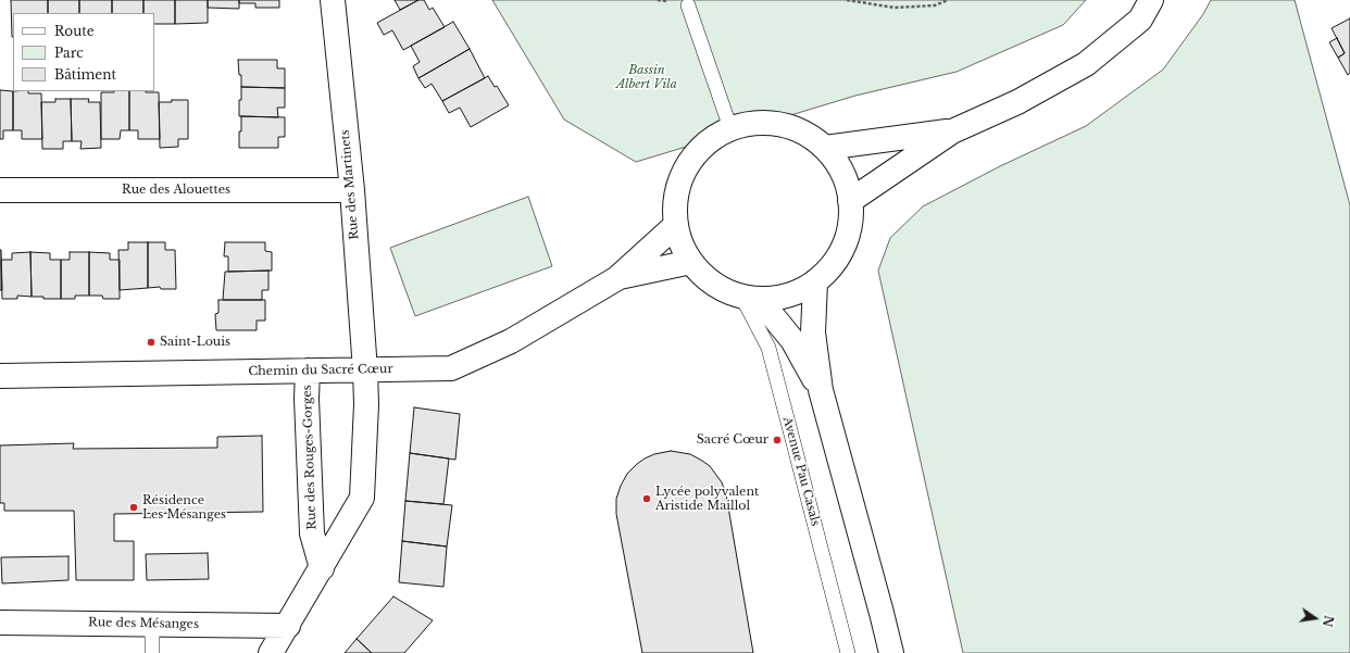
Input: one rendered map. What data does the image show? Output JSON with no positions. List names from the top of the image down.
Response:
{
  "streets": {
    "street": [
      "Rue des Martinets",
      "Rue des Alouettes",
      "Chemin du Sacré Cœur",
      "Rue des Rouges-Gorges",
      "Rue des Mésanges"
    ],
    "lane": ["Avenue Pau Casals"]
  },
  "crossings": [
    ["Rue des Martinets", "Rue des Alouettes"],
    ["Rue des Martinets", "Chemin du Sacré Cœur"],
    ["Chemin du Sacré Cœur", "Rue des Rouges-Gorges"]
  ],
  "parks": ["Bassin Albert Vila"],
  "places": [
    "Saint-Louis",
    "Sacré Cœur",
    "Lycée polyvalent Aristide Maillol",
    "Résidence Les Mésanges"
  ],
  "legend": ["Route", "Parc", "Bâtiment"],
  "north": "right"
}
